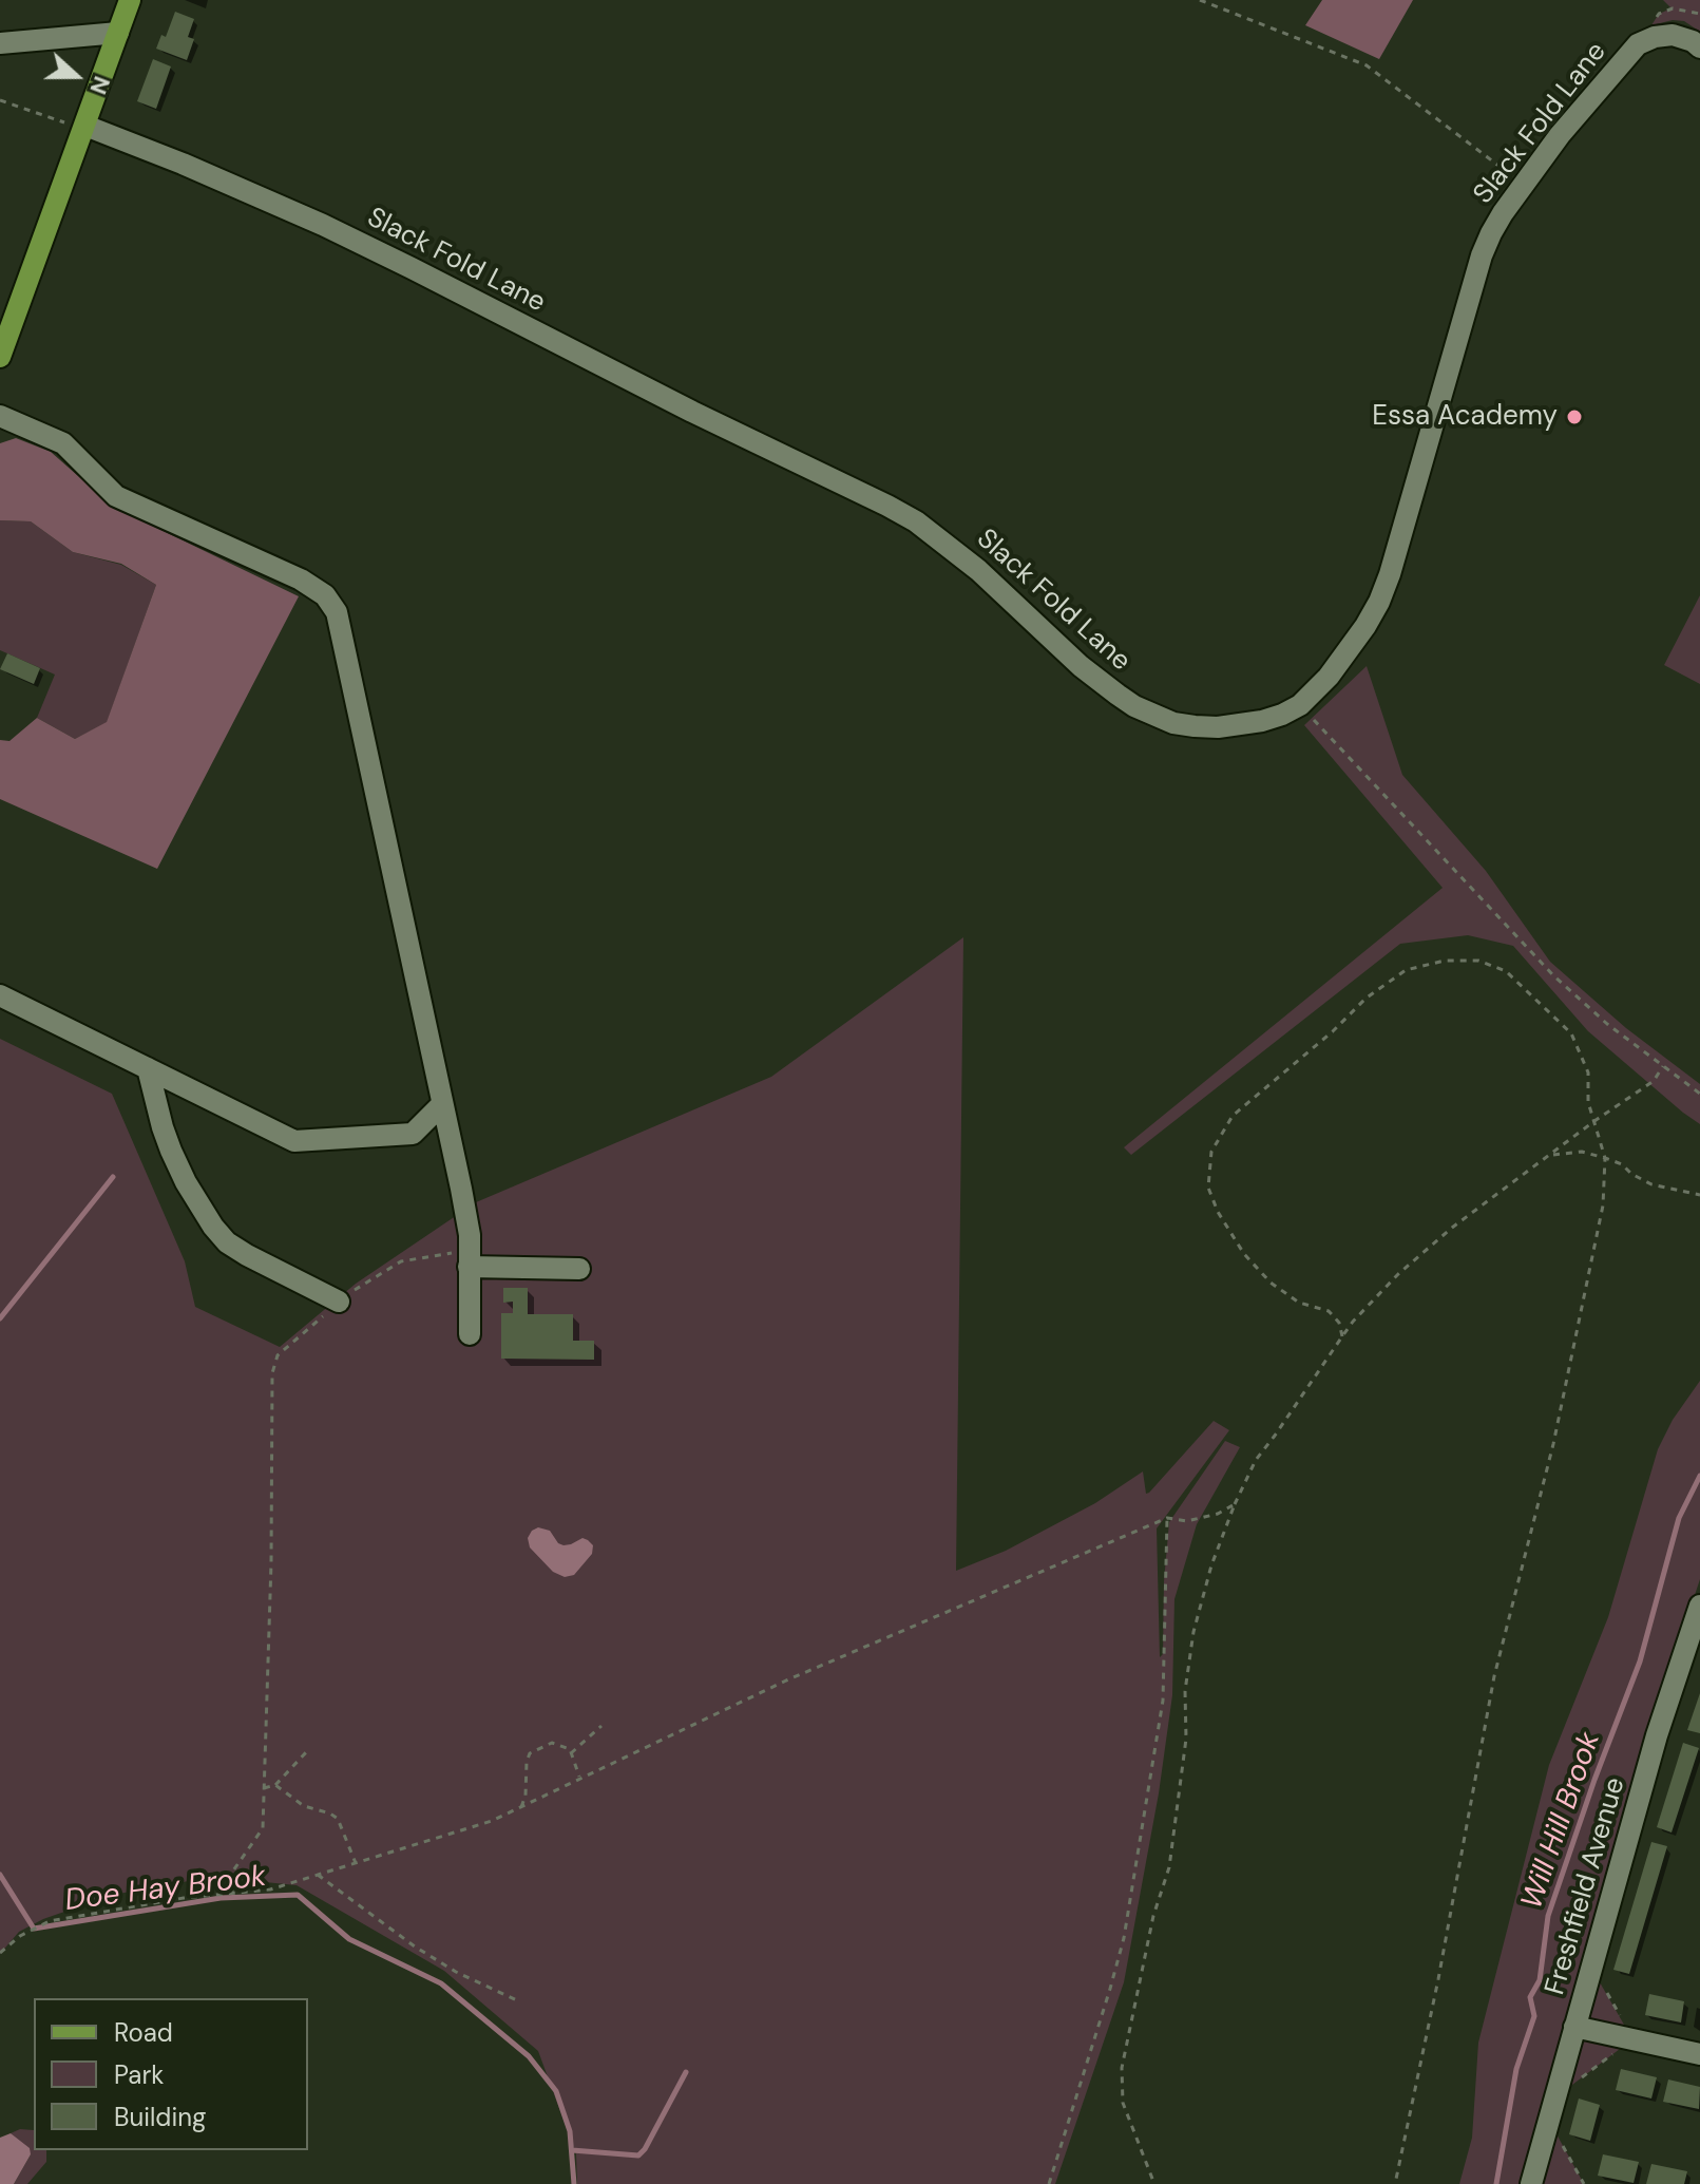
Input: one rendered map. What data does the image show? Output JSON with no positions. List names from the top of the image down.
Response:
{
  "streets": {
    "street": ["Slack Fold Lane", "Freshfield Avenue"]
  },
  "water": ["Will Hill Brook", "Doe Hay Brook"],
  "places": ["Essa Academy"],
  "legend": ["Road", "Park", "Building"],
  "north": "right"
}
